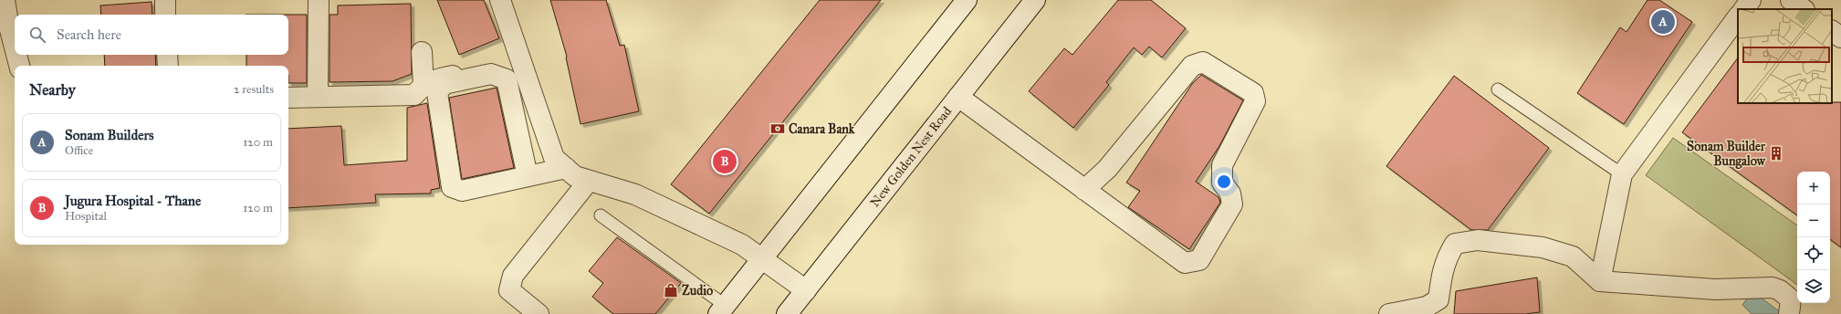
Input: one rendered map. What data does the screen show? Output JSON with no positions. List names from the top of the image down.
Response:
{
  "streets": {
    "street": ["New Golden Nest Road"]
  },
  "places": {
    "bank": ["Canara Bank"],
    "building": ["Sonam Builder Bungalow"],
    "shop": ["Zudio"]
  },
  "page": {
    "pins": ["A", "B"],
    "search": "Search here",
    "heading": ["Nearby", "2 results"],
    "list": [
      {
        "mark": "A",
        "name": "Sonam Builders",
        "note": "Office",
        "value": "120 m"
      },
      {
        "mark": "B",
        "name": "Jugura Hospital - Thane",
        "note": "Hospital",
        "value": "120 m"
      }
    ],
    "map_buttons": ["+", "−"]
  }
}
